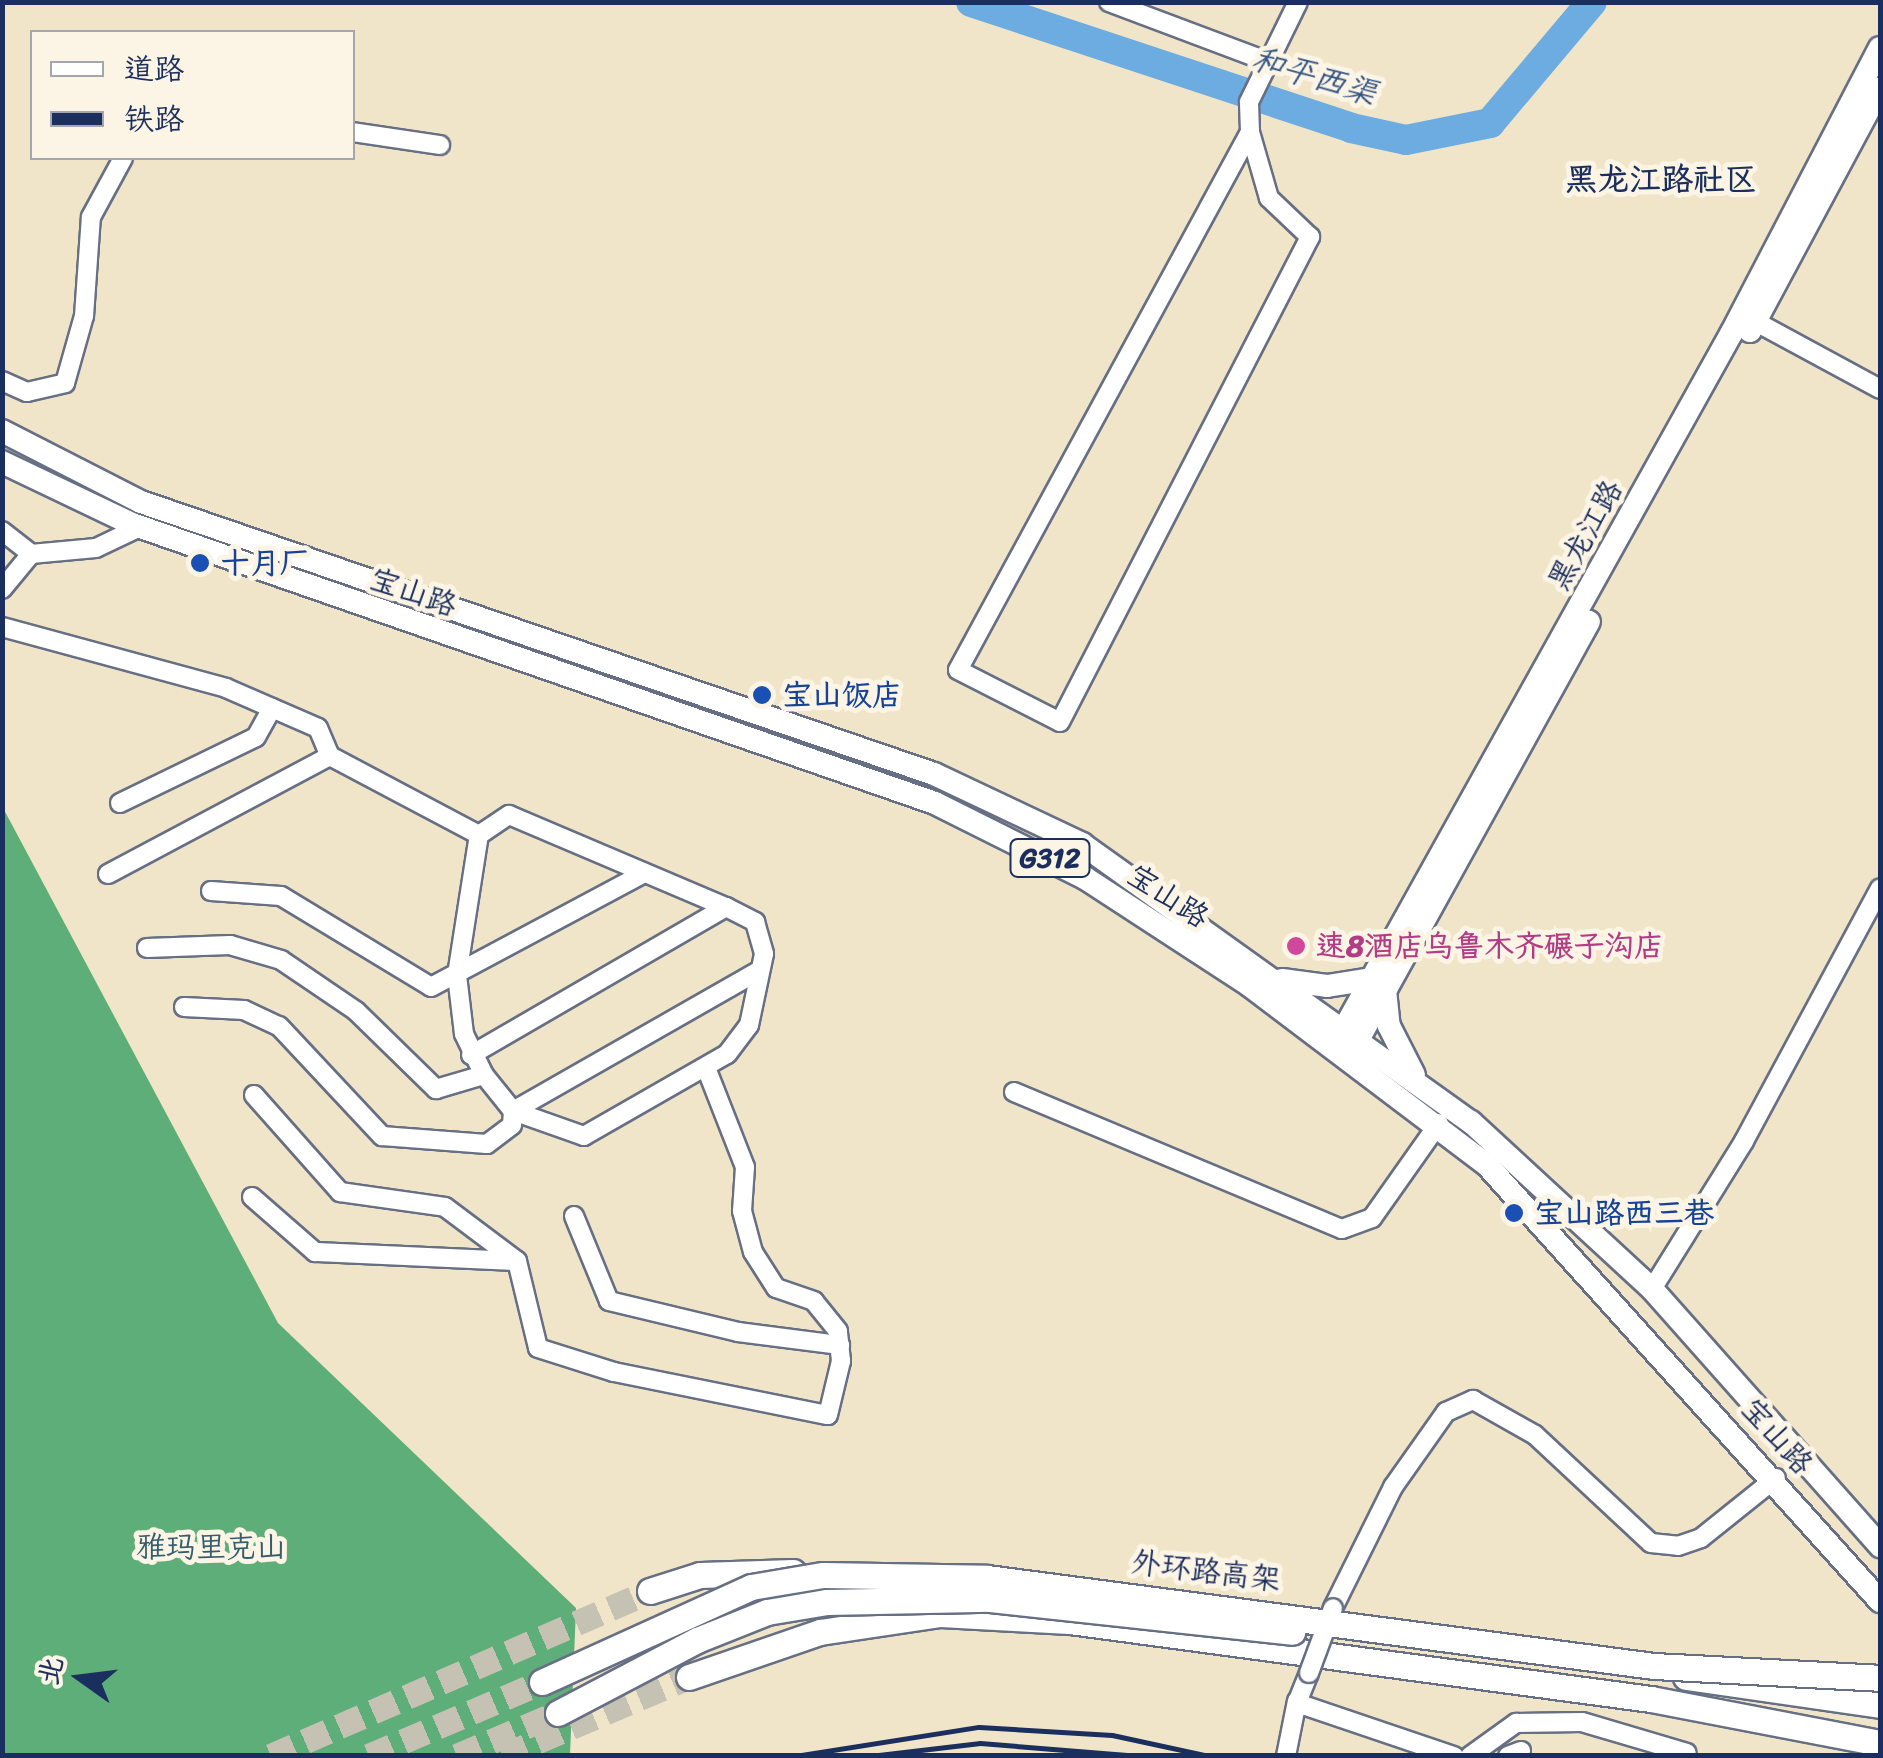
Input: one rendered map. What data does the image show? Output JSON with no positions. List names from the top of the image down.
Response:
{
  "streets": {
    "highway": ["外环路高架"],
    "main road": ["黑龙江路", "宝山路", "G312"]
  },
  "crossings": [
    ["黑龙江路", "宝山路"]
  ],
  "districts": ["黑龙江路社区"],
  "water": ["和平西渠"],
  "parks": ["雅玛里克山"],
  "places": [
    "十月厂",
    "宝山饭店",
    "速8酒店乌鲁木齐碾子沟店",
    "宝山路西三巷"
  ],
  "legend": ["道路", "铁路"],
  "north": "left"
}
